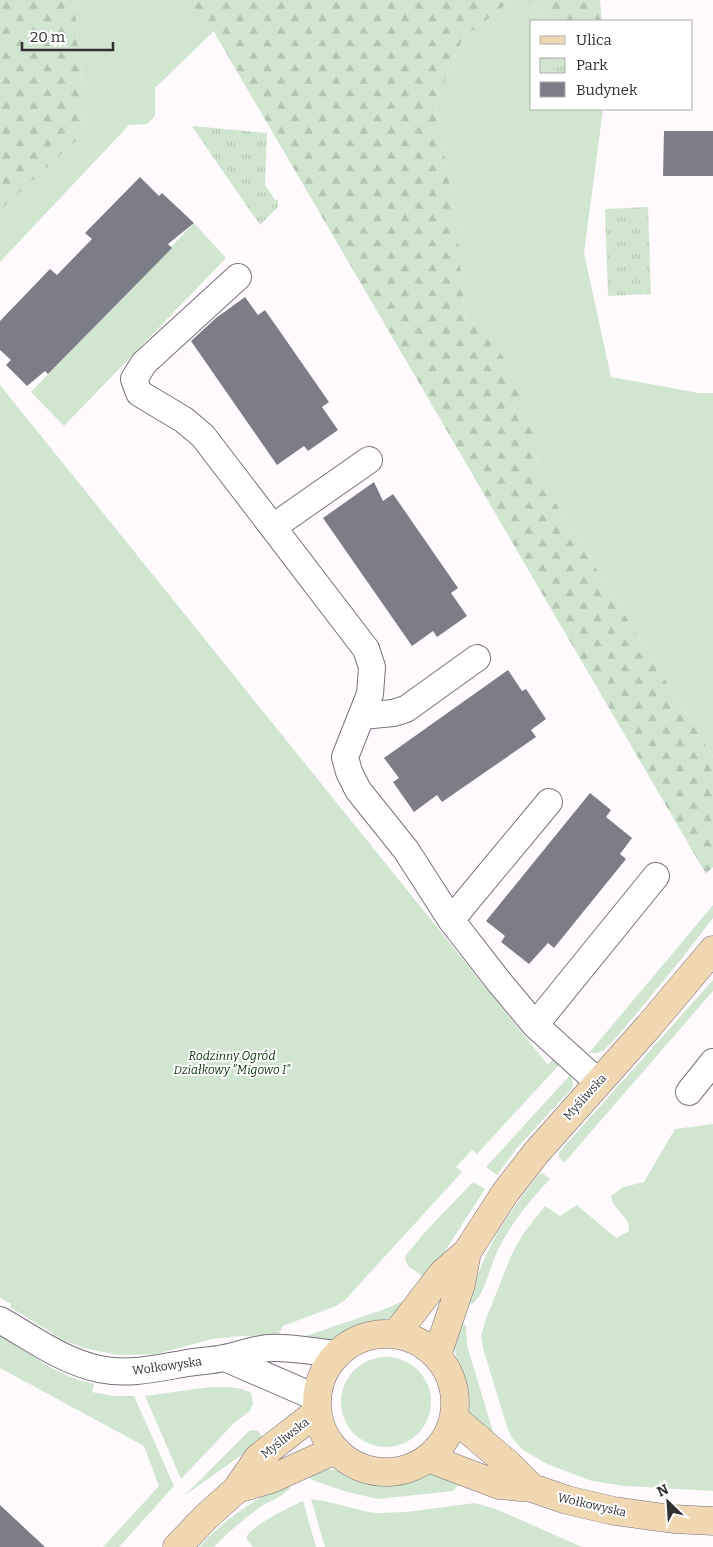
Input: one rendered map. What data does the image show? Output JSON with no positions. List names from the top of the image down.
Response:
{
  "streets": {
    "street": ["Myśliwska", "Wołkowyska"]
  },
  "crossings": [
    ["Myśliwska", "Wołkowyska"]
  ],
  "parks": ["Rodzinny Ogród Działkowy \"Migowo I\""],
  "legend": ["Ulica", "Park", "Budynek"],
  "scale_bar": "20 m",
  "north": "top left"
}
